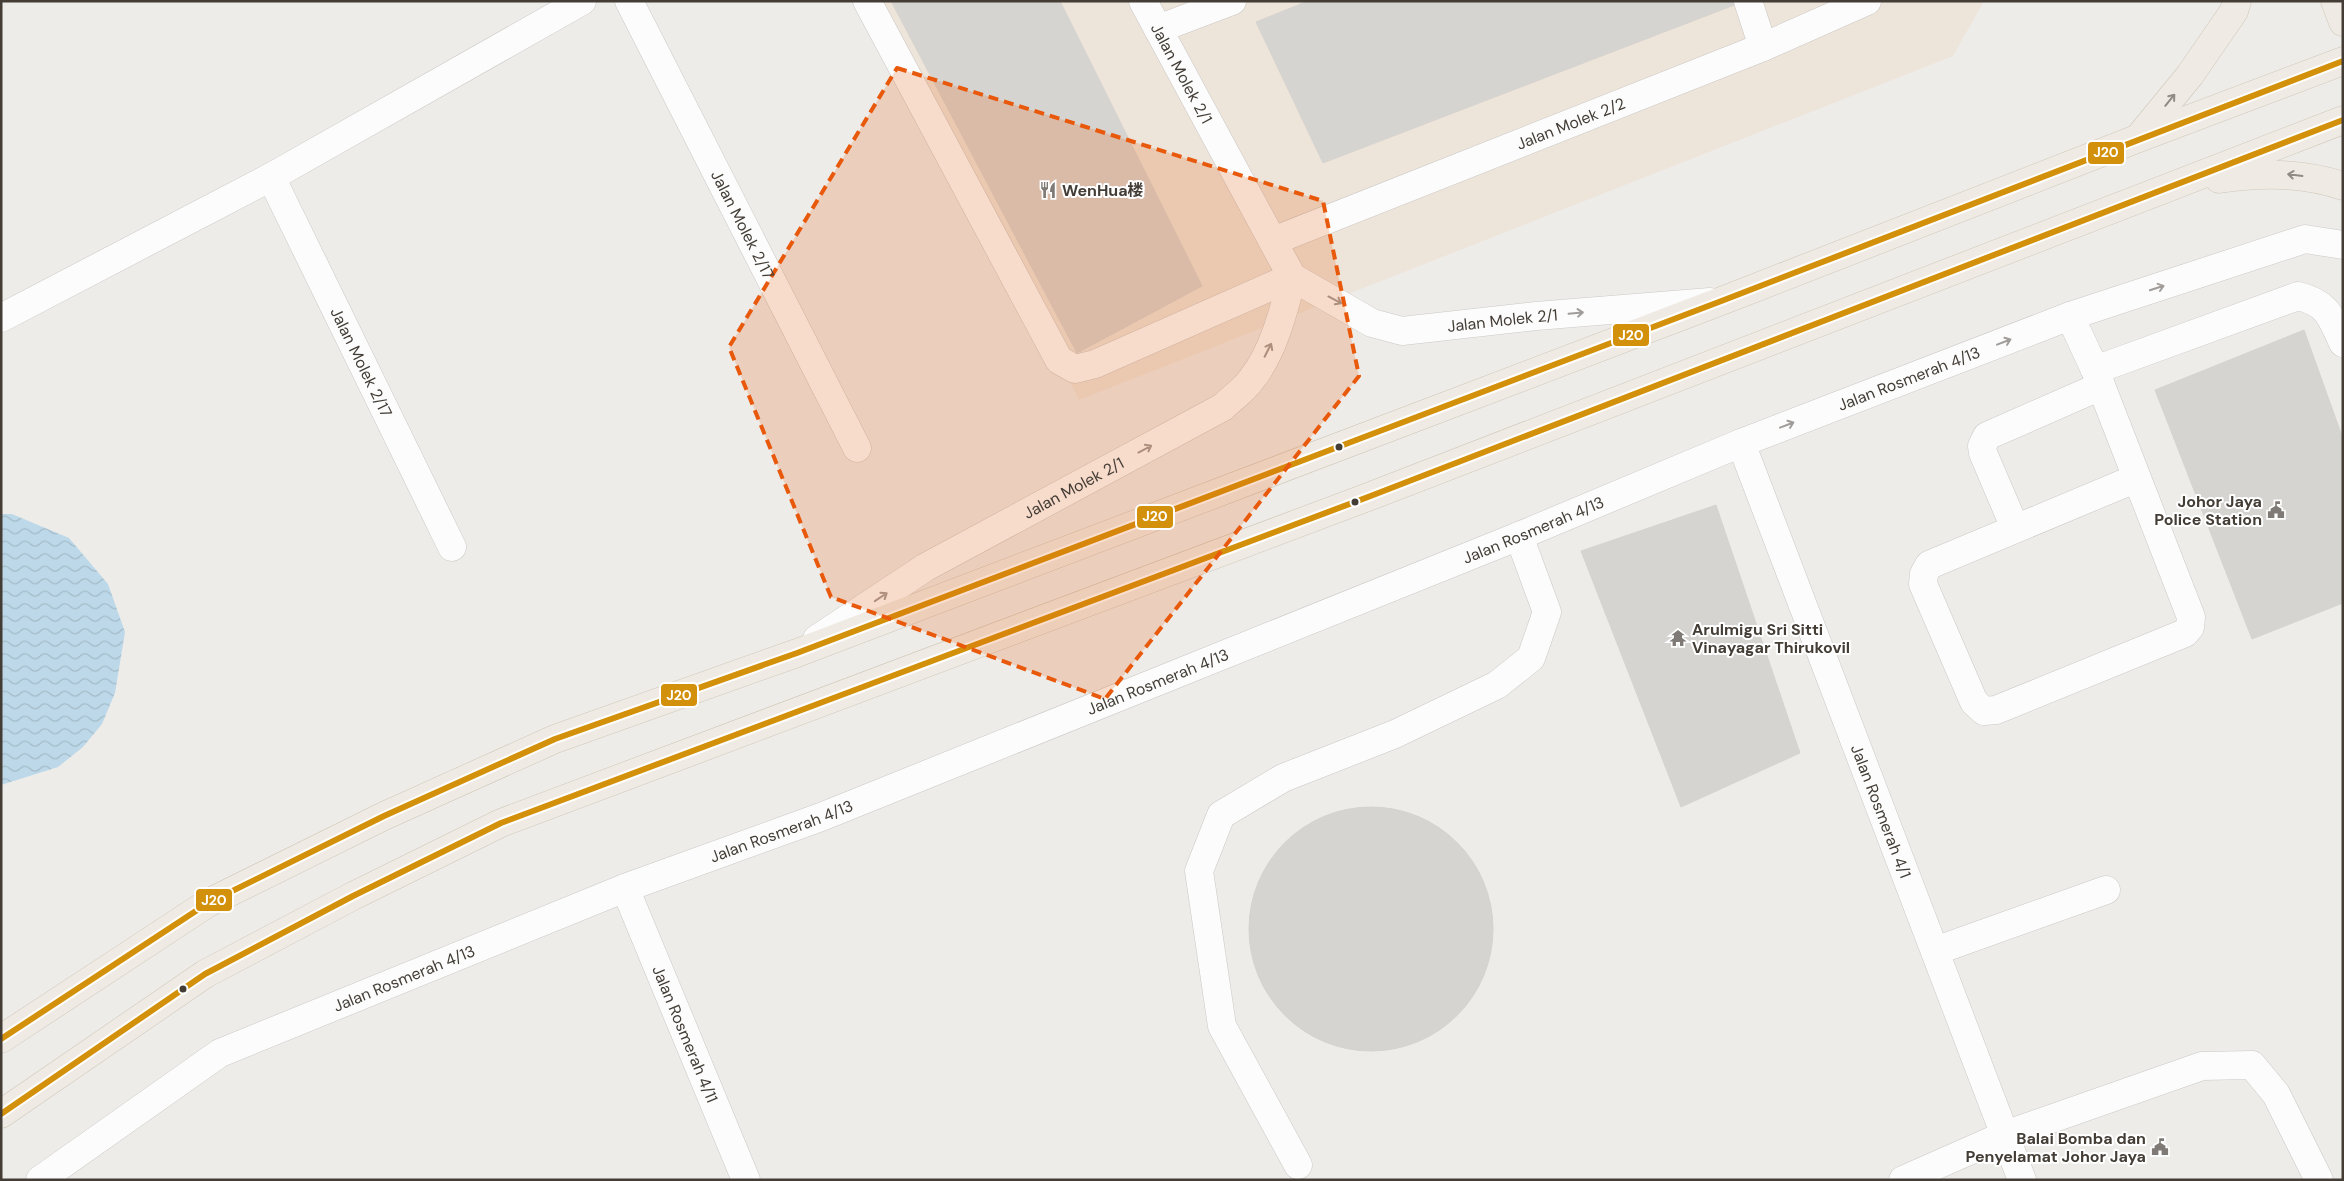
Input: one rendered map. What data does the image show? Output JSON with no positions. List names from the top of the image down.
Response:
{
  "streets": {
    "street": [
      "Jalan Molek 2/1",
      "Jalan Molek 2/2",
      "Jalan Molek 2/17",
      "Jalan Rosmerah 4/13",
      "Jalan Rosmerah 4/1",
      "Jalan Rosmerah 4/11"
    ]
  },
  "crossings": [
    ["Jalan Molek 2/1", "Jalan Molek 2/2"],
    ["Jalan Rosmerah 4/13", "Jalan Rosmerah 4/1"],
    ["Jalan Rosmerah 4/13", "Jalan Rosmerah 4/11"]
  ],
  "one_way": ["Jalan Molek 2/1"],
  "places": {
    "restaurant": ["WenHua楼"],
    "public building": ["Johor Jaya Police Station", "Balai Bomba dan Penyelamat Johor Jaya"],
    "temple": ["Arulmigu Sri Sitti Vinayagar Thirukovil"]
  },
  "lines": ["transit line J20"]
}
